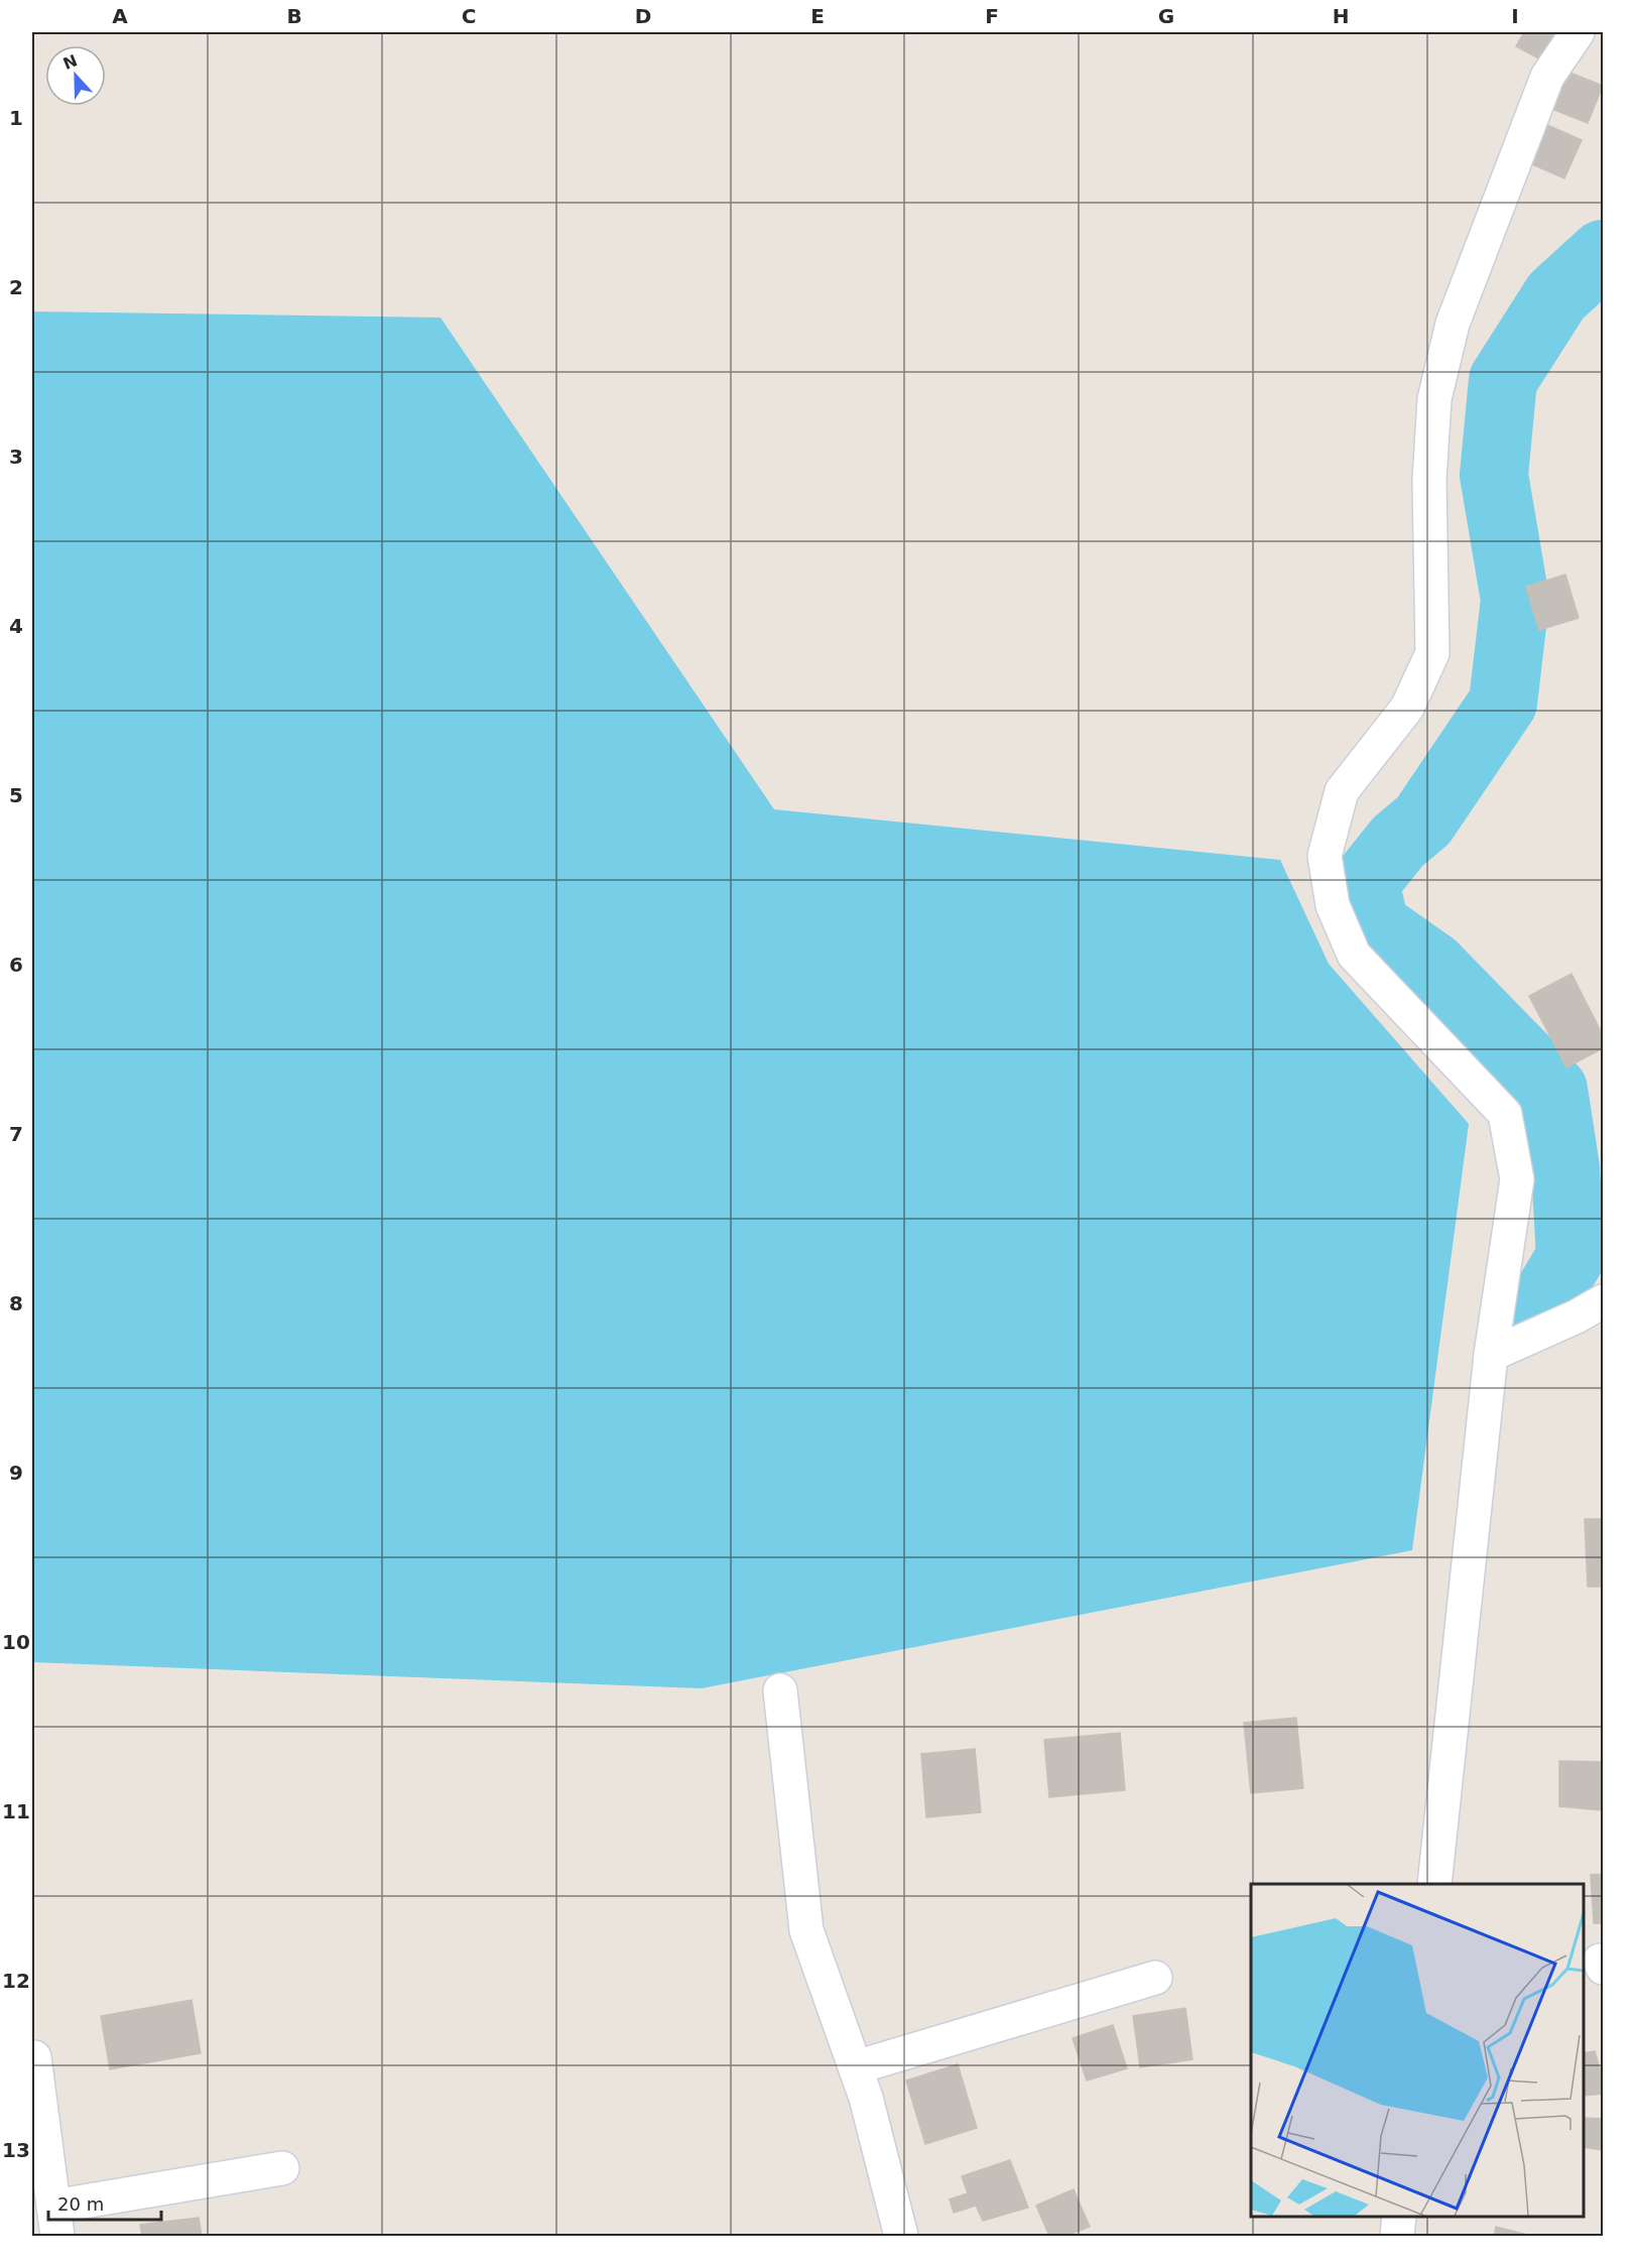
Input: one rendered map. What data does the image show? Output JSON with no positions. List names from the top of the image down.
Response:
{
  "scale_bar": "20 m",
  "north": "top",
  "grid": {
    "columns": [
      "A",
      "B",
      "C",
      "D",
      "E",
      "F",
      "G",
      "H",
      "I"
    ],
    "rows": [
      "1",
      "2",
      "3",
      "4",
      "5",
      "6",
      "7",
      "8",
      "9",
      "10",
      "11",
      "12",
      "13"
    ]
  }
}
